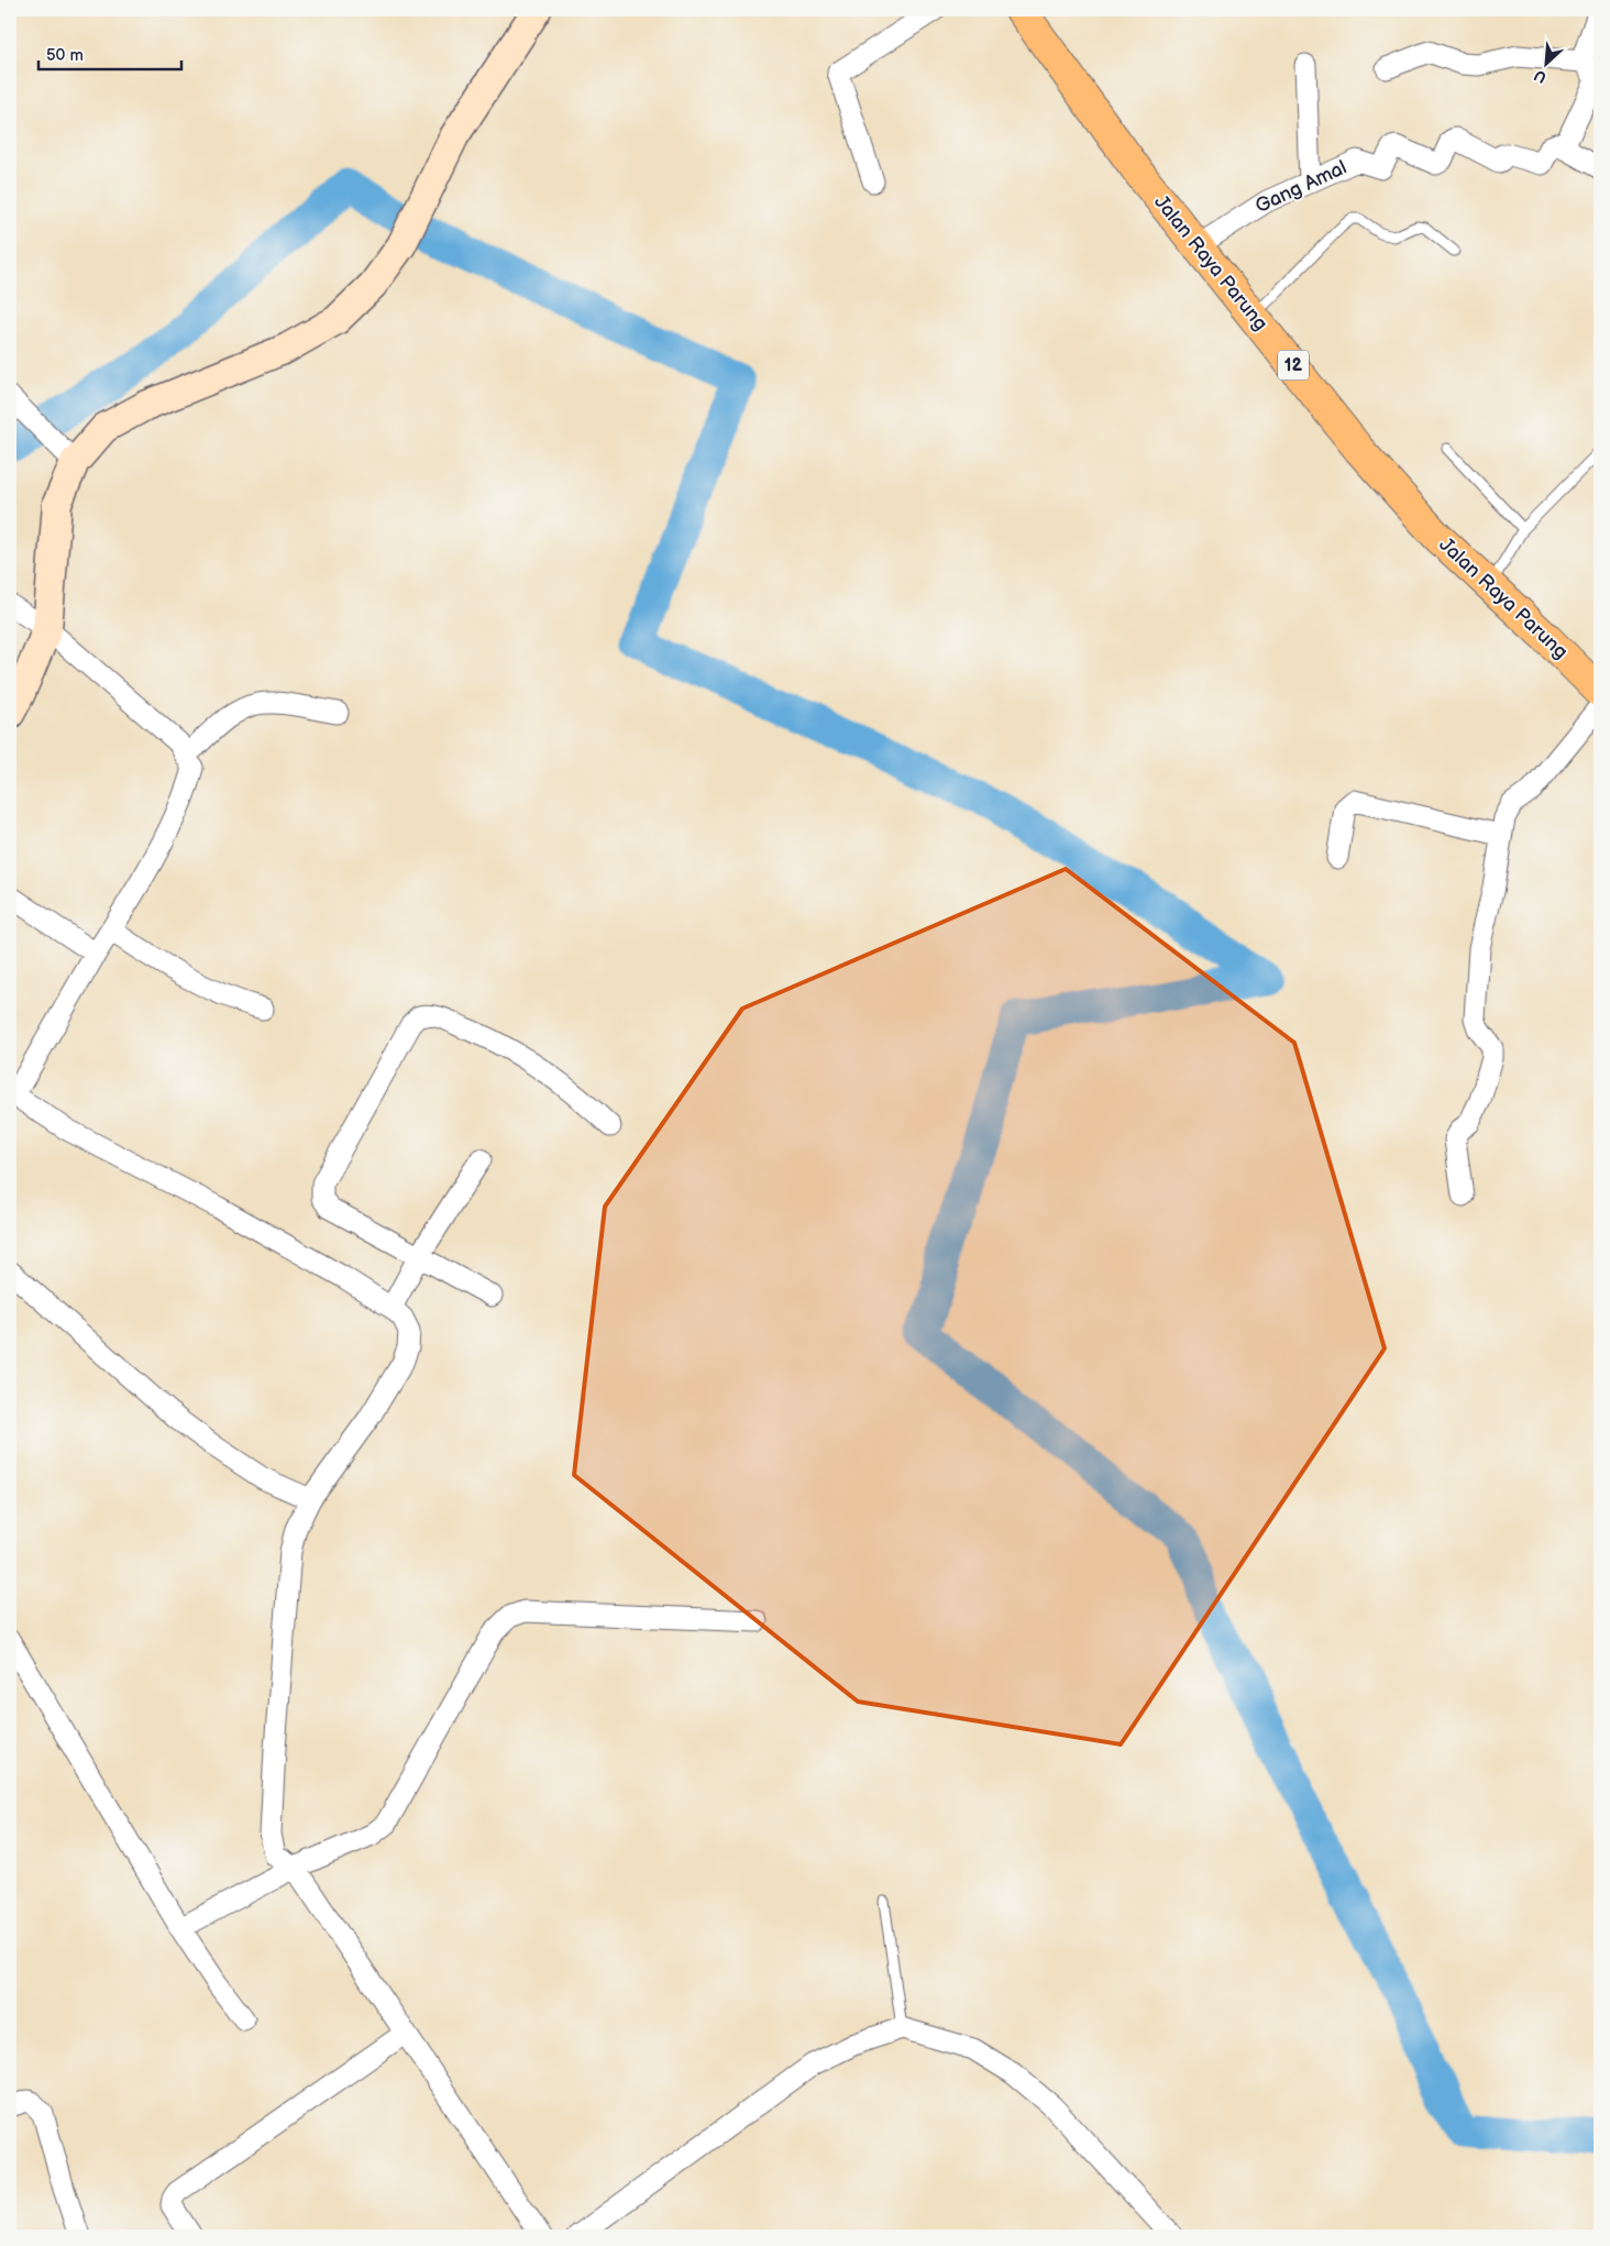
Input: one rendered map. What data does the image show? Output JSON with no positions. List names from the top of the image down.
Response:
{
  "streets": {
    "highway": ["Jalan Raya Parung", "12"],
    "street": ["Gang Amal"]
  },
  "crossings": [
    ["Gang Amal", "Jalan Raya Parung"]
  ],
  "scale_bar": "50 m",
  "north": "bottom left"
}
